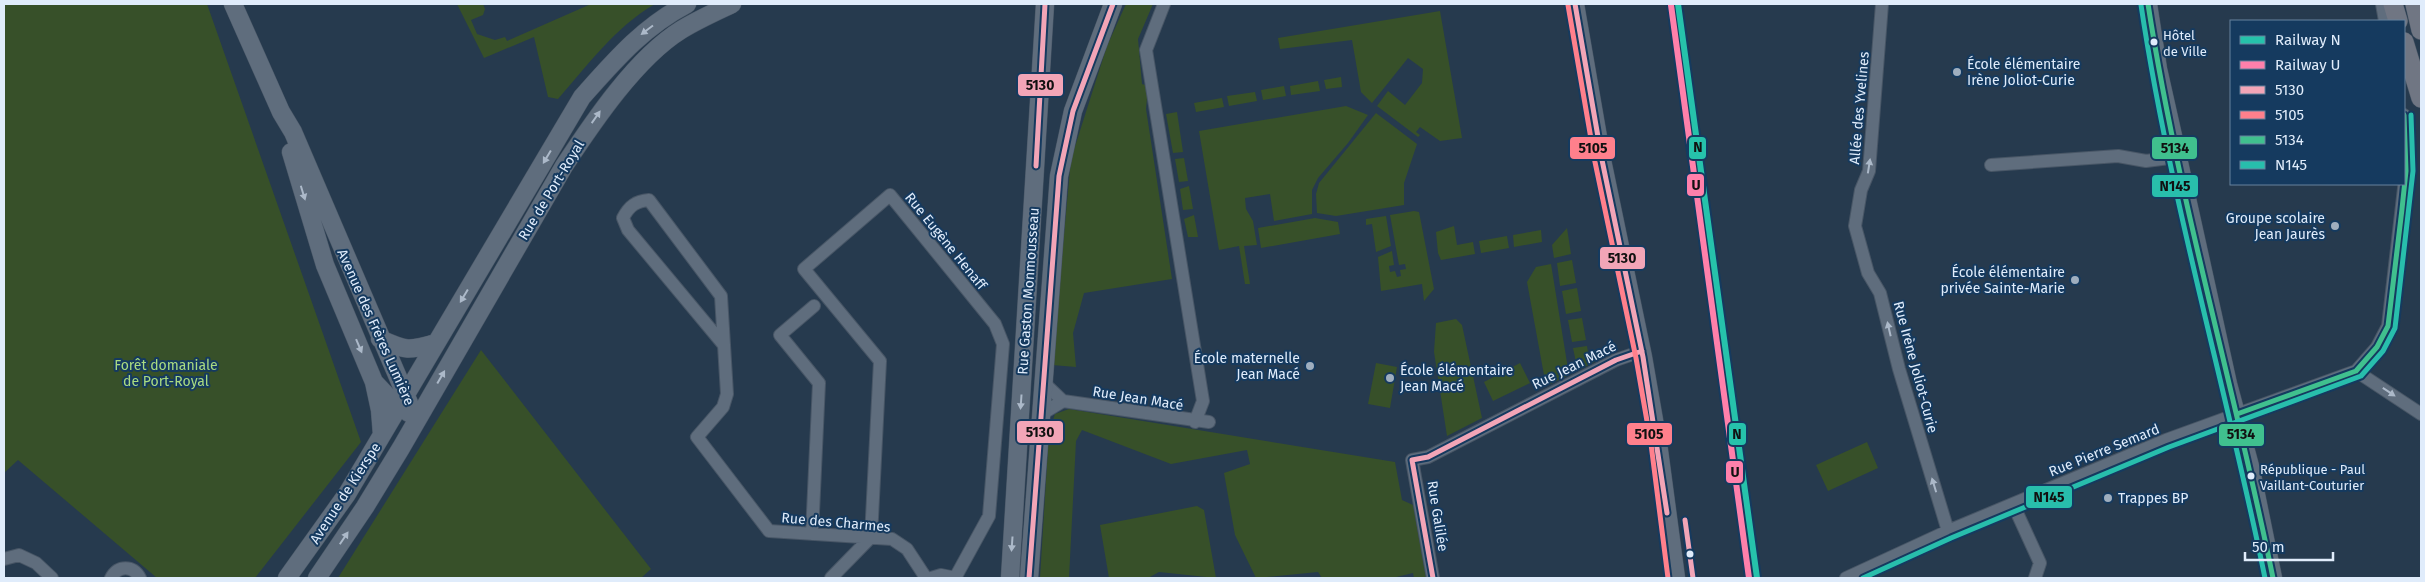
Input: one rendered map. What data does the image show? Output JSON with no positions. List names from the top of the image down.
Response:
{
  "streets": {
    "main road": [
      "Rue de Port-Royal",
      "Rue Gaston Monmousseau",
      "Avenue des Frères Lumière",
      "Avenue de Kierspe"
    ],
    "street": [
      "Allée des Yvelines",
      "Rue Eugène Henaff",
      "Rue Jean Macé",
      "Rue Irène Joliot-Curie",
      "Rue Pierre Semard",
      "Rue Galilée",
      "Rue des Charmes"
    ]
  },
  "crossings": [
    ["Allée des Yvelines", "Rue Irène Joliot-Curie"],
    ["Rue de Port-Royal", "Avenue des Frères Lumière"],
    ["Rue de Port-Royal", "Avenue de Kierspe"],
    ["Rue Eugène Henaff", "Rue des Charmes"],
    ["Avenue des Frères Lumière", "Avenue de Kierspe"],
    ["Rue Jean Macé", "Rue Galilée"],
    ["Rue Irène Joliot-Curie", "Rue Pierre Semard"]
  ],
  "one_way": ["Allée des Yvelines", "Rue Irène Joliot-Curie"],
  "parks": ["Forêt domaniale de Port-Royal"],
  "places": [
    "Hôtel de Ville",
    "École élémentaire Irène Joliot-Curie",
    "Groupe scolaire Jean Jaurès",
    "École élémentaire privée Sainte-Marie",
    "École maternelle Jean Macé",
    "École élémentaire Jean Macé",
    "République - Paul Vaillant-Couturier",
    "Trappes BP"
  ],
  "lines": [
    "rail line N",
    "transit line 5130",
    "transit line 5134",
    "rail line U",
    "transit line 5105",
    "transit line N145"
  ],
  "legend": [
    "Railway N",
    "Railway U",
    "5130",
    "5105",
    "5134",
    "N145"
  ],
  "scale_bar": "50 m"
}
